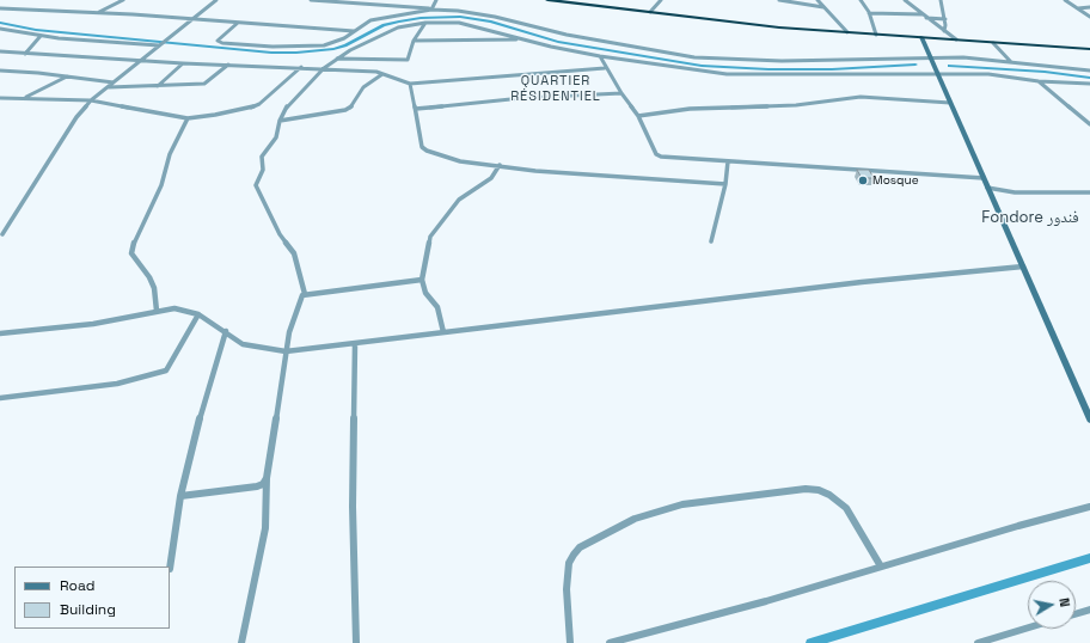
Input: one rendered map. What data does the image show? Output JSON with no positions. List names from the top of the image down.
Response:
{
  "districts": ["QUARTIER RÉSIDENTIEL", "Fondore فندور"],
  "places": ["Mosque"],
  "legend": ["Road", "Building"],
  "north": "right"
}
